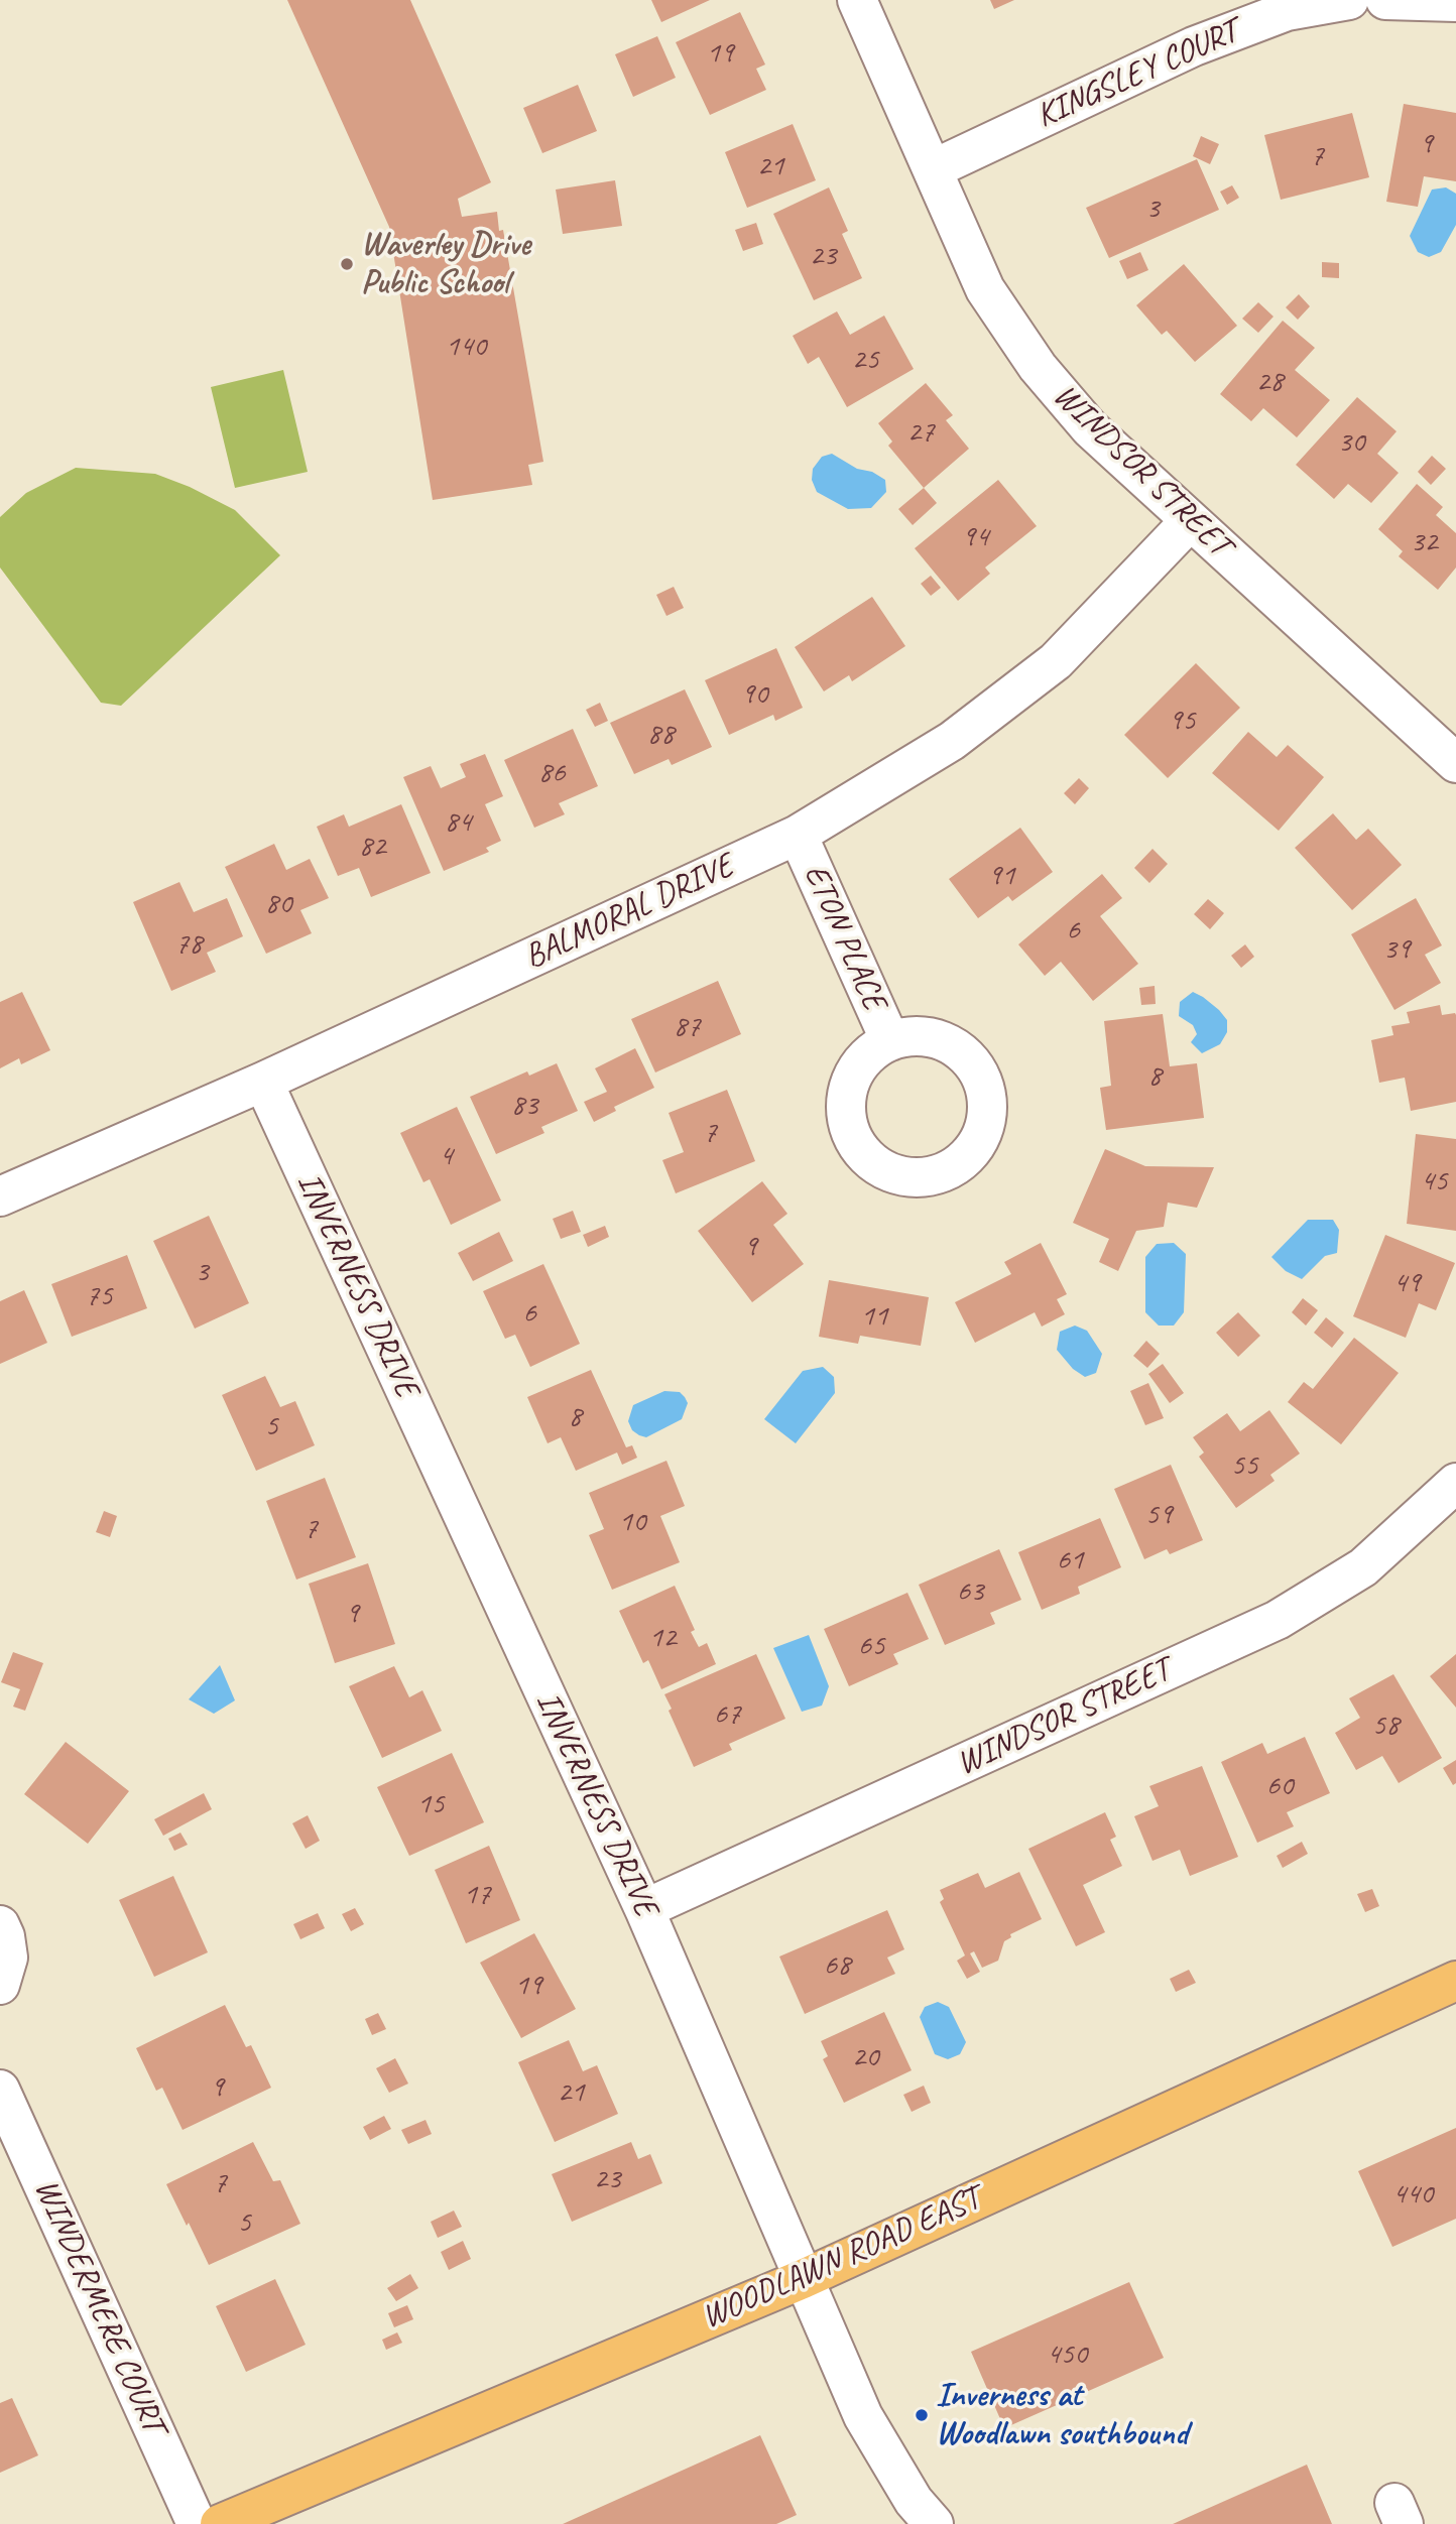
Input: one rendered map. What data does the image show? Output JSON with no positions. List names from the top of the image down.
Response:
{
  "streets": {
    "main road": ["WOODLAWN ROAD EAST"],
    "street": [
      "KINGSLEY COURT",
      "WINDSOR STREET",
      "BALMORAL DRIVE",
      "ETON PLACE",
      "INVERNESS DRIVE",
      "WINDERMERE COURT"
    ]
  },
  "crossings": [
    ["KINGSLEY COURT", "WINDSOR STREET"],
    ["WINDSOR STREET", "BALMORAL DRIVE"],
    ["WINDSOR STREET", "INVERNESS DRIVE"],
    ["BALMORAL DRIVE", "ETON PLACE"],
    ["BALMORAL DRIVE", "INVERNESS DRIVE"],
    ["INVERNESS DRIVE", "WOODLAWN ROAD EAST"]
  ],
  "places": ["Waverley Drive Public School", "Inverness at Woodlawn southbound"],
  "house_numbers": [
    "19",
    "9",
    "7",
    "21",
    "3",
    "23",
    "140",
    "25",
    "28",
    "27",
    "30",
    "94",
    "32",
    "90",
    "95",
    "88",
    "86",
    "84",
    "82",
    "91",
    "80",
    "6",
    "78",
    "39",
    "87",
    "8",
    "83",
    "7",
    "4",
    "45",
    "9",
    "3",
    "49",
    "75",
    "6",
    "11",
    "8",
    "5",
    "55",
    "59",
    "10",
    "7",
    "61",
    "63",
    "9",
    "12",
    "65",
    "67",
    "58",
    "60",
    "15",
    "17",
    "68",
    "19",
    "20",
    "9",
    "21",
    "23",
    "7",
    "440",
    "5",
    "450"
  ]
}
